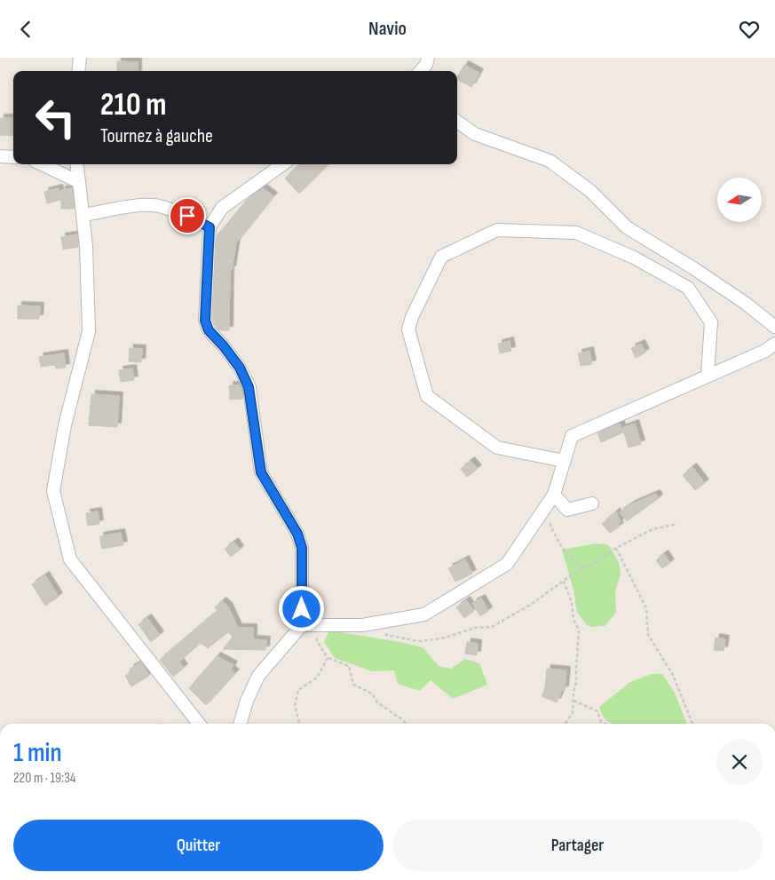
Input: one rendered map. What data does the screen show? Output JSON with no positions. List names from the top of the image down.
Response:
{
  "north": "left",
  "page": {
    "header": "Navio",
    "turn": ["210 m", "Tournez à gauche"],
    "heading": ["1 min", "220 m · 19:34"],
    "buttons": ["Quitter", "Partager"]
  }
}
